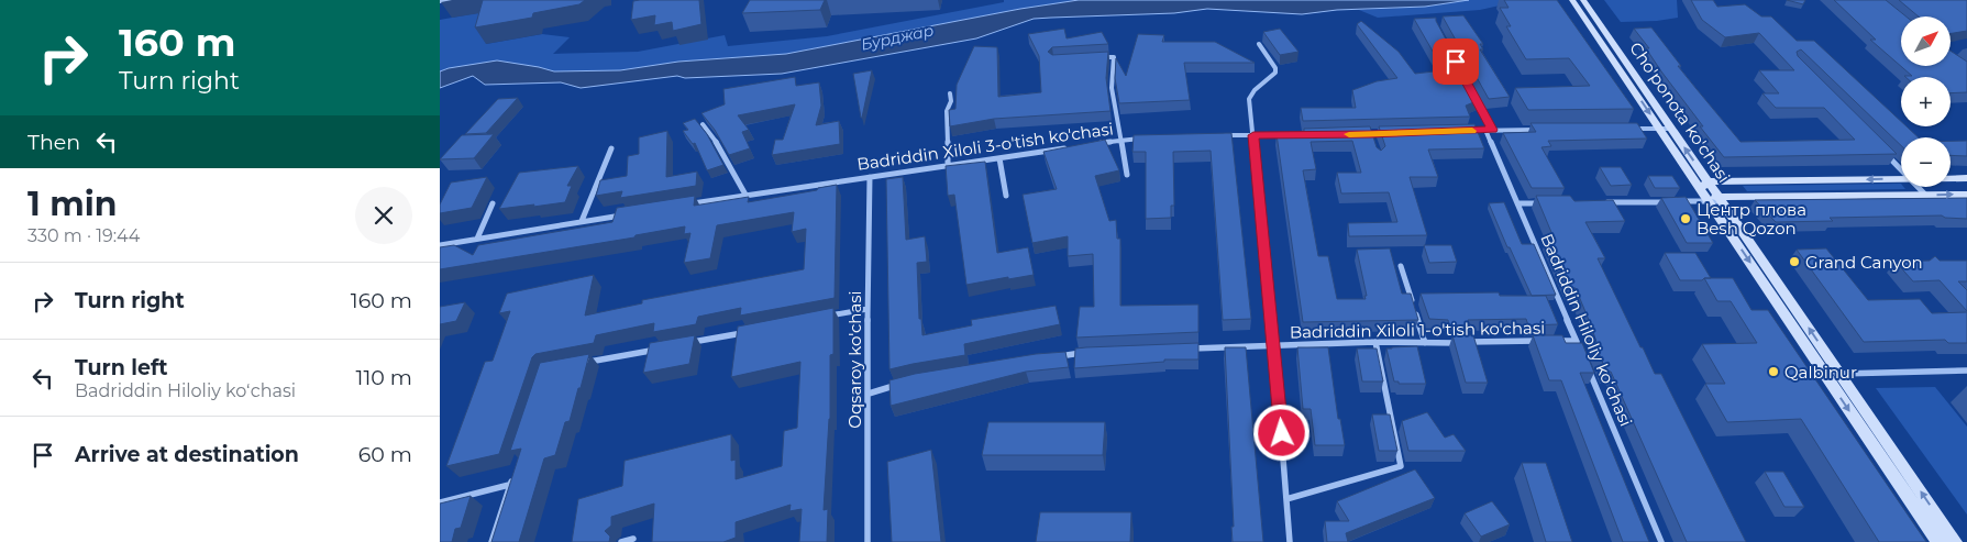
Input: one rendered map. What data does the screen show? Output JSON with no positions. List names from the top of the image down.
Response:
{
  "streets": {
    "main road": ["Cho'ponota ko'chasi"],
    "street": [
      "Badriddin Xiloli 3-o'tish ko'chasi",
      "Badriddin Xiloli 1-o'tish ko'chasi",
      "Badriddin Hiloliy koʻchasi",
      "Oqsaroy ko'chasi"
    ]
  },
  "crossings": [
    ["Badriddin Xiloli 3-o'tish ko'chasi", "Oqsaroy ko'chasi"],
    ["Badriddin Xiloli 1-o'tish ko'chasi", "Badriddin Hiloliy koʻchasi"]
  ],
  "water": ["Бурджар"],
  "places": ["Центр плова Besh Qozon", "Grand Canyon", "Qalbinur"],
  "north": "top right",
  "page": {
    "turn": ["160 m", "Turn right"],
    "map_buttons": ["+", "−"],
    "then": "Then",
    "heading": ["1 min", "330 m · 19:44"],
    "list": [
      {
        "name": "Turn right",
        "value": "160 m"
      },
      {
        "name": "Turn left",
        "note": "Badriddin Hiloliy koʻchasi",
        "value": "110 m"
      },
      {
        "name": "Arrive at destination",
        "value": "60 m"
      }
    ]
  }
}
